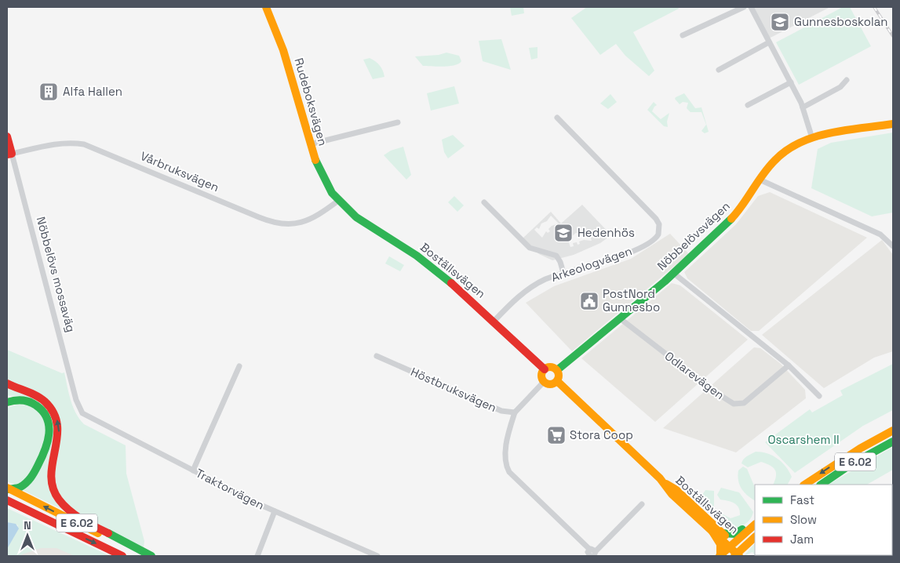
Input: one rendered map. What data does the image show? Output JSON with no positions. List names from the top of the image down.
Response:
{
  "streets": {
    "street": [
      "Rudeboksvägen",
      "Vårbruksvägen",
      "Nöbbelövsvägen",
      "Arkeologvägen",
      "Boställsvägen",
      "Nöbbelövs mossaväg",
      "Odlarevägen",
      "Höstbruksvägen",
      "E 6.02",
      "Traktorvägen"
    ]
  },
  "crossings": [
    ["Rudeboksvägen", "Vårbruksvägen"],
    ["Rudeboksvägen", "Boställsvägen"],
    ["Vårbruksvägen", "Boställsvägen"],
    ["Vårbruksvägen", "Nöbbelövs mossaväg"],
    ["Nöbbelövsvägen", "Boställsvägen"],
    ["Nöbbelövsvägen", "Odlarevägen"],
    ["Arkeologvägen", "Boställsvägen"],
    ["Nöbbelövs mossaväg", "Traktorvägen"]
  ],
  "parks": ["Oscarshem II"],
  "places": {
    "school or university": ["Gunnesboskolan", "Hedenhös"],
    "building": ["Alfa Hallen"],
    "public building": ["PostNord Gunnesbo"],
    "supermarket": ["Stora Coop"]
  },
  "legend": ["Fast", "Slow", "Jam"],
  "north": "top"
}
